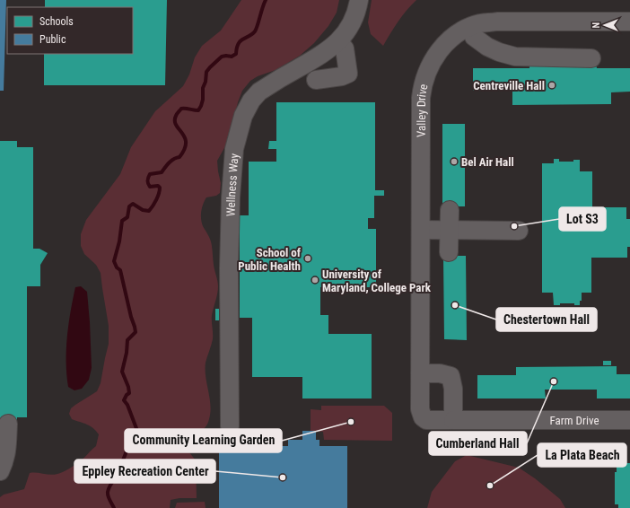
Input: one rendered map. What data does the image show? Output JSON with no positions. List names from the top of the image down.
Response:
{
  "streets": {
    "street": ["Valley Drive", "Wellness Way", "Farm Drive"]
  },
  "crossings": [
    ["Valley Drive", "Farm Drive"]
  ],
  "places": [
    "Centreville Hall",
    "Bel Air Hall",
    "Lot S3",
    "School of Public Health",
    "University of Maryland, College Park",
    "Chestertown Hall",
    "Cumberland Hall",
    "Community Learning Garden",
    "Eppley Recreation Center",
    "La Plata Beach"
  ],
  "legend": ["Schools", "Public"],
  "north": "left"
}
